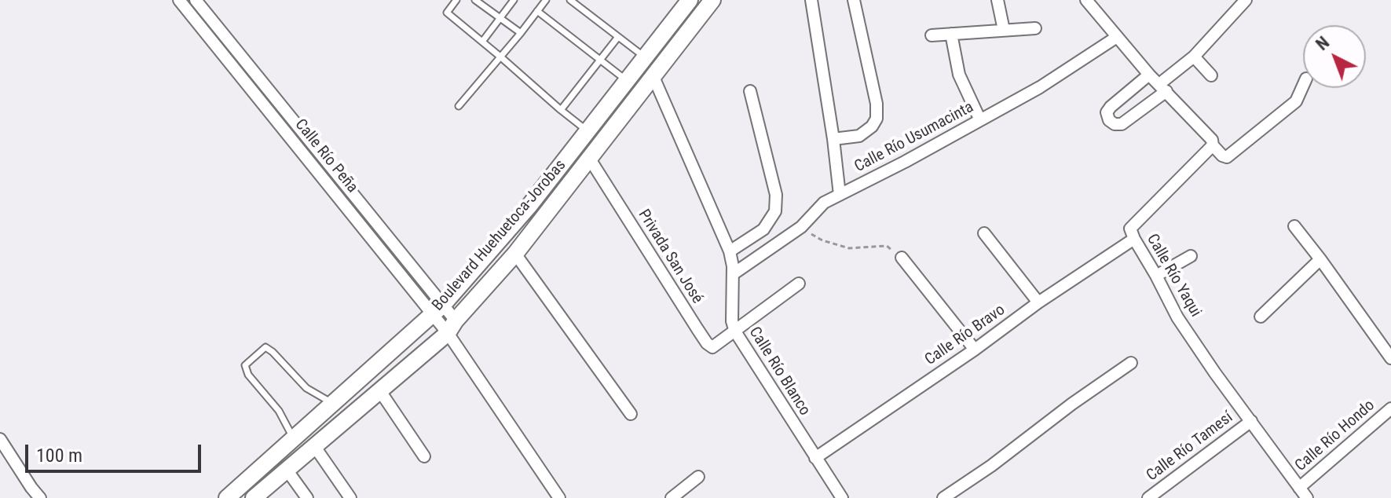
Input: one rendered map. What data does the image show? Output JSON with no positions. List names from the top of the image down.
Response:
{
  "streets": {
    "main road": ["Boulevard Huehuetoca-Jorobas"],
    "street": [
      "Calle Río Usumacinta",
      "Calle Río Peña",
      "Privada San José",
      "Calle Río Yaqui",
      "Calle Río Bravo",
      "Calle Río Blanco",
      "Calle Río Hondo",
      "Calle Río Tamesí"
    ]
  },
  "crossings": [
    ["Calle Río Usumacinta", "Calle Río Blanco"],
    ["Calle Río Peña", "Boulevard Huehuetoca-Jorobas"],
    ["Boulevard Huehuetoca-Jorobas", "Privada San José"],
    ["Boulevard Huehuetoca-Jorobas", "Calle Río Blanco"],
    ["Privada San José", "Calle Río Blanco"],
    ["Calle Río Yaqui", "Calle Río Bravo"],
    ["Calle Río Yaqui", "Calle Río Hondo"],
    ["Calle Río Yaqui", "Calle Río Tamesí"],
    ["Calle Río Bravo", "Calle Río Blanco"]
  ],
  "scale_bar": "100 m",
  "north": "top left"
}
